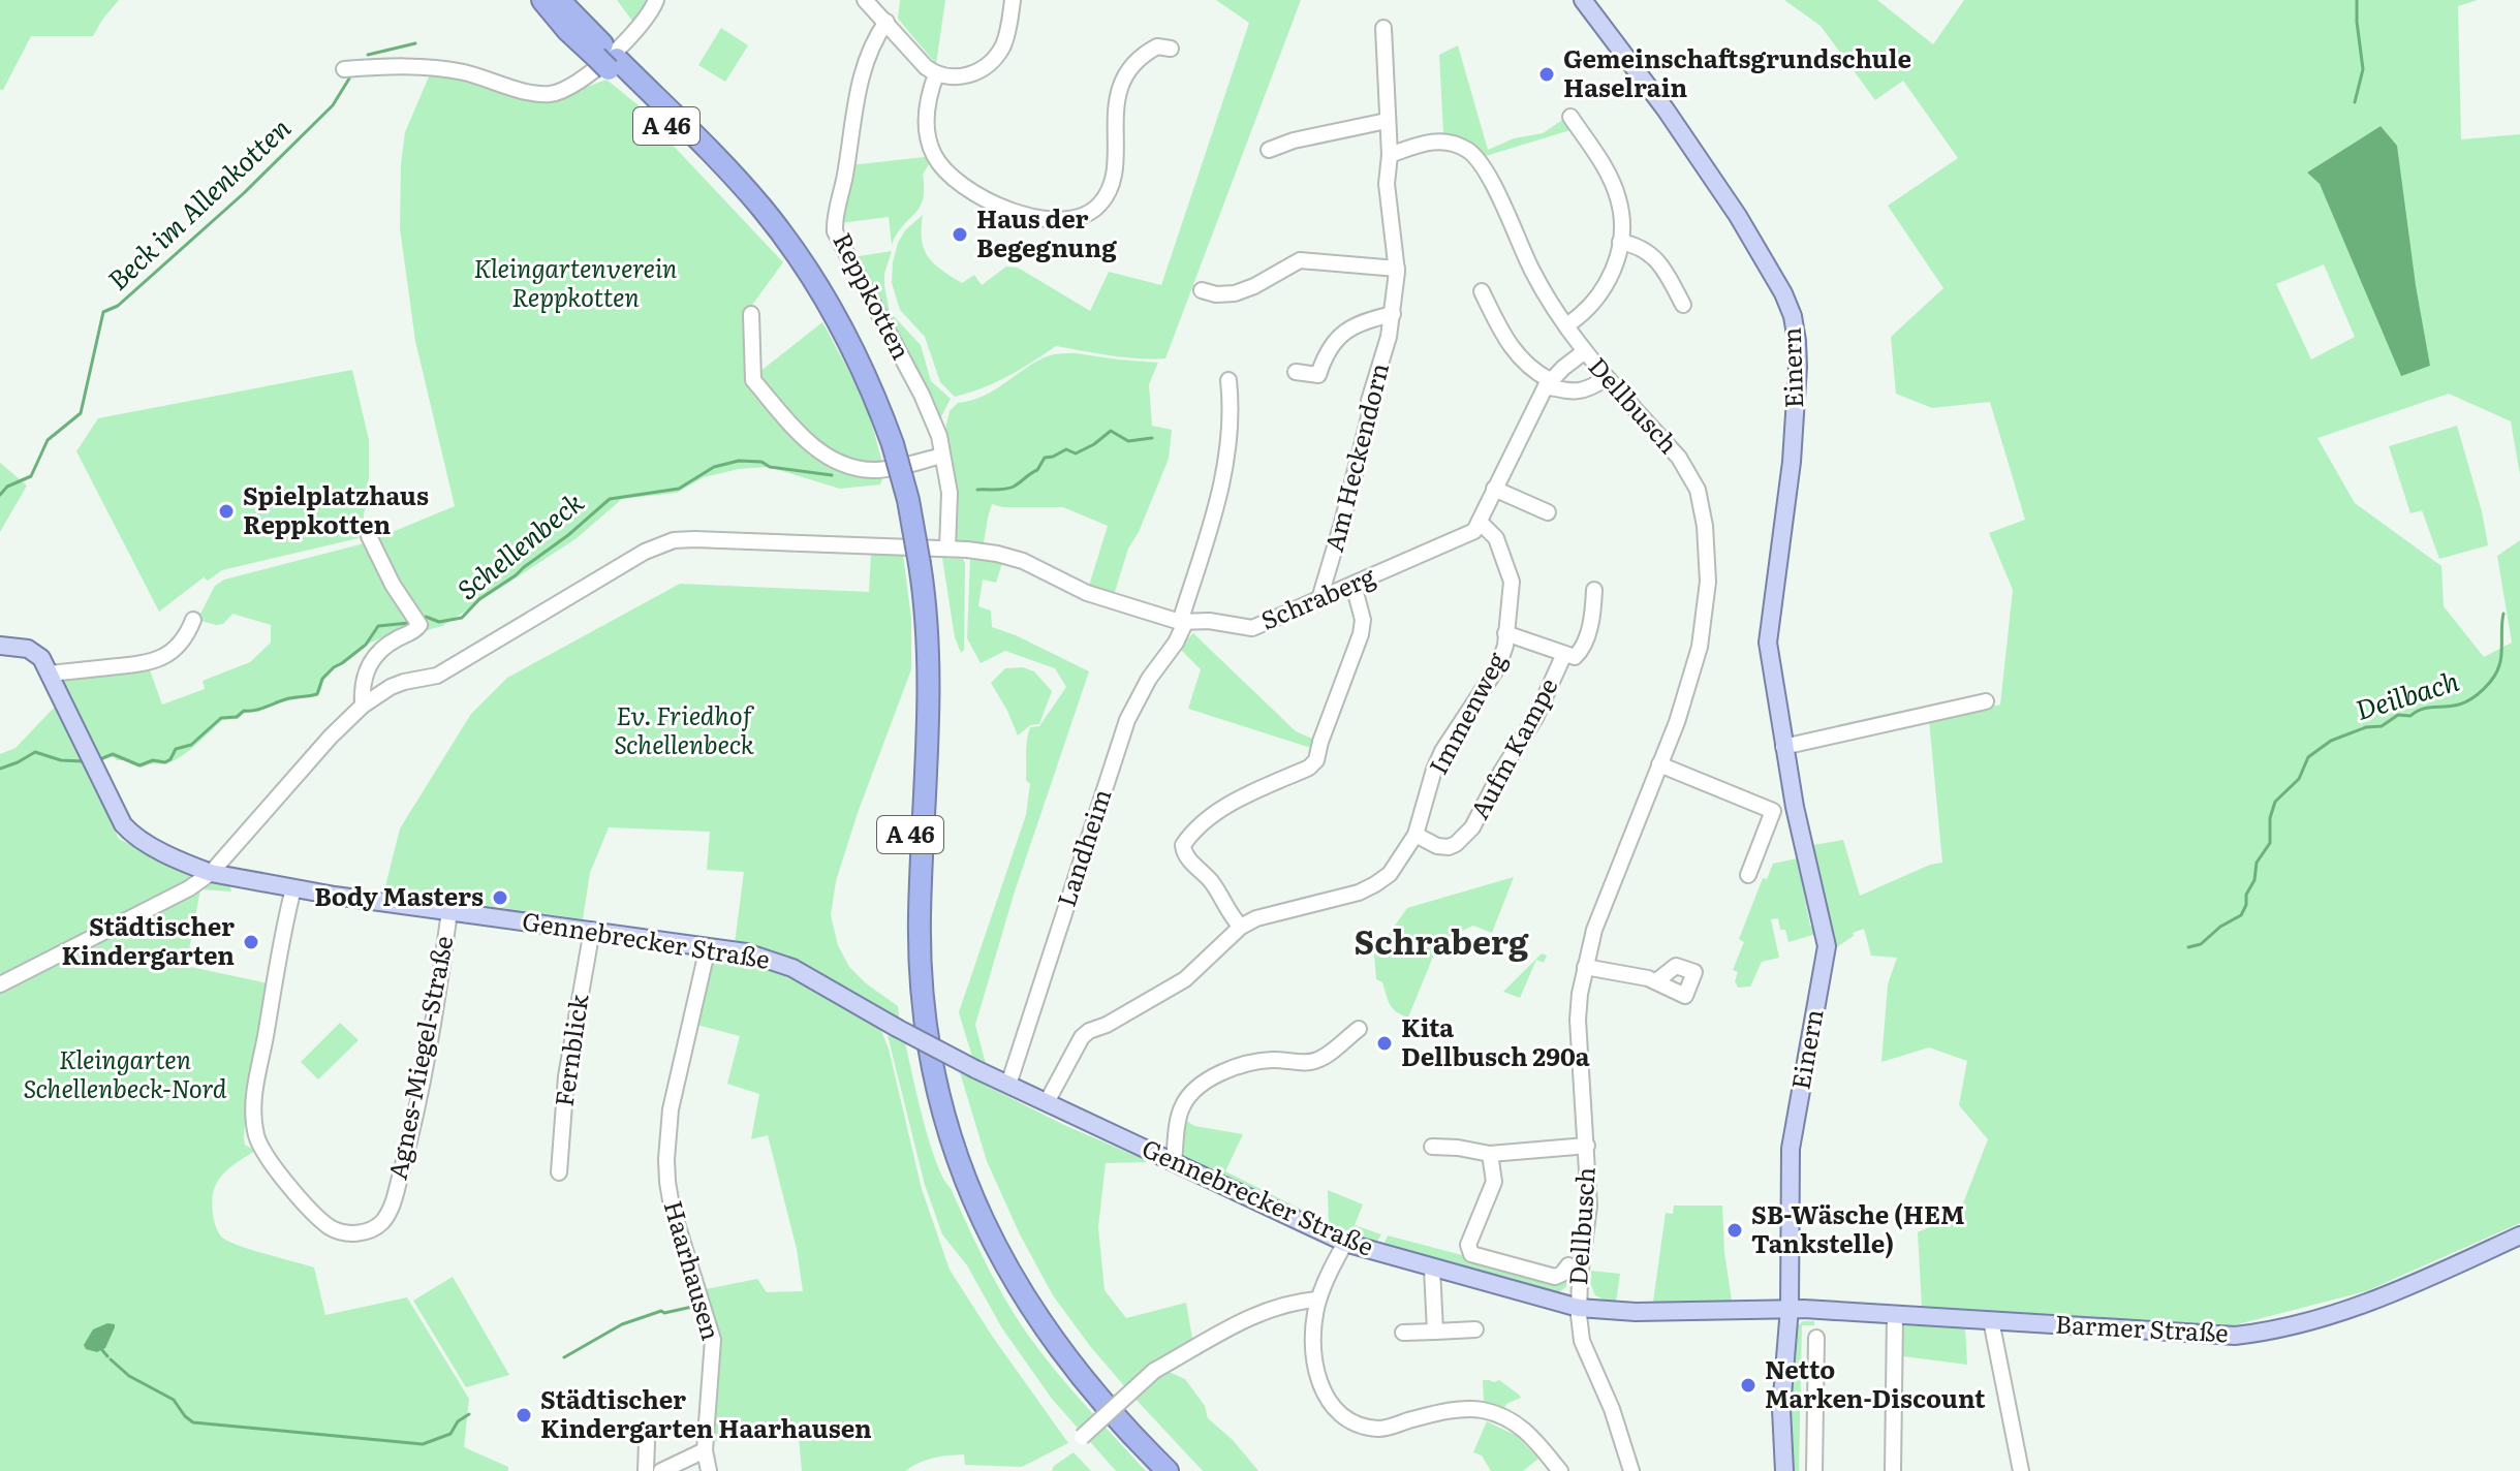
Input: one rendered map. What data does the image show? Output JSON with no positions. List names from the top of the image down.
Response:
{
  "streets": {
    "highway": ["A 46"],
    "main road": ["Einern", "Gennebrecker Straße", "Barmer Straße"],
    "street": [
      "Reppkotten",
      "Dellbusch",
      "Am Heckendorn",
      "Schraberg",
      "Immenweg",
      "Aufm Kampe",
      "Landheim",
      "Fernblick",
      "Agnes-Miegel-Straße",
      "Haarhausen"
    ]
  },
  "crossings": [
    ["Reppkotten", "Schraberg"],
    ["Einern", "Gennebrecker Straße"],
    ["Dellbusch", "Am Heckendorn"],
    ["Dellbusch", "Gennebrecker Straße"],
    ["Am Heckendorn", "Schraberg"],
    ["Schraberg", "Immenweg"],
    ["Schraberg", "Landheim"],
    ["Schraberg", "Gennebrecker Straße"],
    ["Immenweg", "Aufm Kampe"],
    ["Immenweg", "Gennebrecker Straße"],
    ["Landheim", "Gennebrecker Straße"],
    ["Gennebrecker Straße", "Fernblick"],
    ["Gennebrecker Straße", "Agnes-Miegel-Straße"],
    ["Gennebrecker Straße", "Haarhausen"],
    ["Gennebrecker Straße", "Barmer Straße"]
  ],
  "districts": ["Schraberg"],
  "water": ["Beck im Allenkotten", "Schellenbeck", "Deilbach"],
  "parks": ["Kleingartenverein Reppkotten", "Ev. Friedhof Schellenbeck", "Kleingarten Schellenbeck-Nord"],
  "places": [
    "Gemeinschaftsgrundschule Haselrain",
    "Haus der Begegnung",
    "Spielplatzhaus Reppkotten",
    "Body Masters",
    "Städtischer Kindergarten",
    "Kita Dellbusch 290a",
    "SB-Wäsche (HEM Tankstelle)",
    "Netto Marken-Discount",
    "Städtischer Kindergarten Haarhausen"
  ]
}
